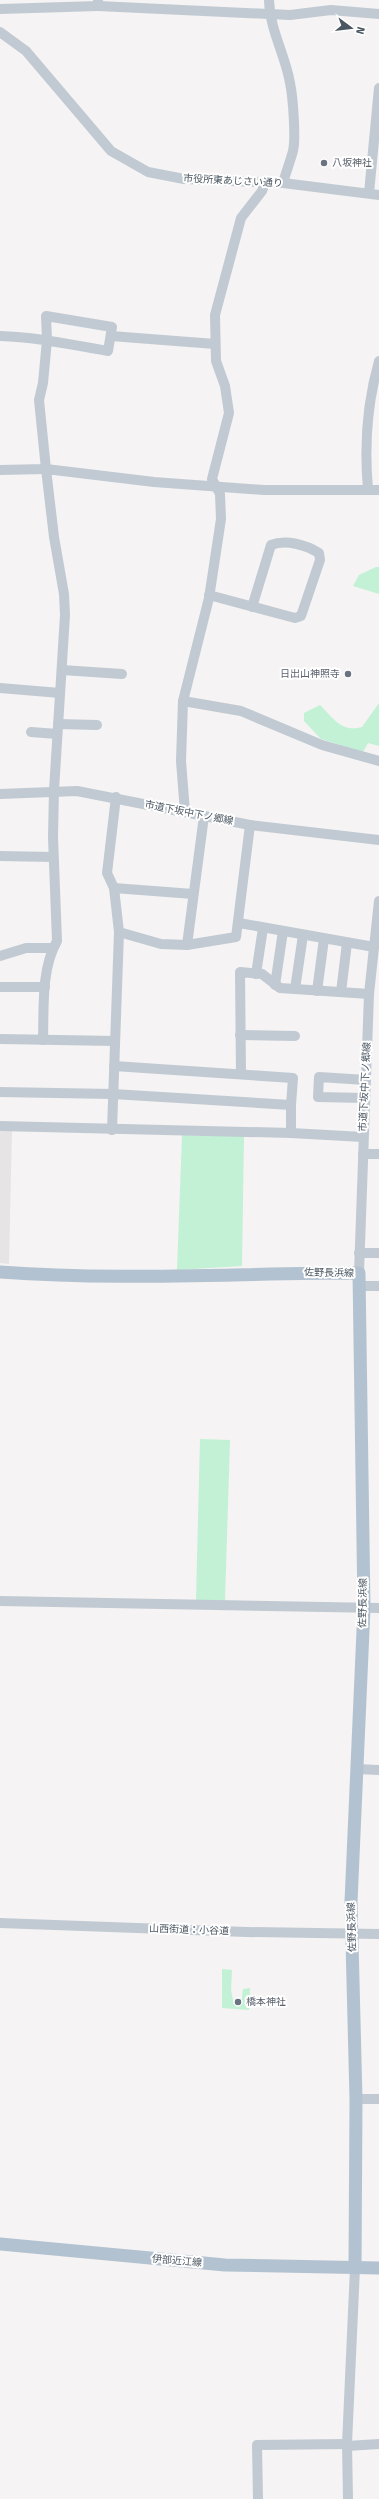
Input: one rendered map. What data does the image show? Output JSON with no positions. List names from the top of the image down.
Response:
{
  "streets": {
    "main road": ["佐野長浜線", "伊部近江線"],
    "street": ["市役所東あじさい通り", "市道下坂中下ノ郷線", "山西街道：小谷道"]
  },
  "crossings": [
    ["市道下坂中下ノ郷線", "佐野長浜線"],
    ["佐野長浜線", "山西街道：小谷道"],
    ["佐野長浜線", "伊部近江線"]
  ],
  "places": ["八坂神社", "日出山神照寺", "橋本神社"],
  "north": "right"
}
